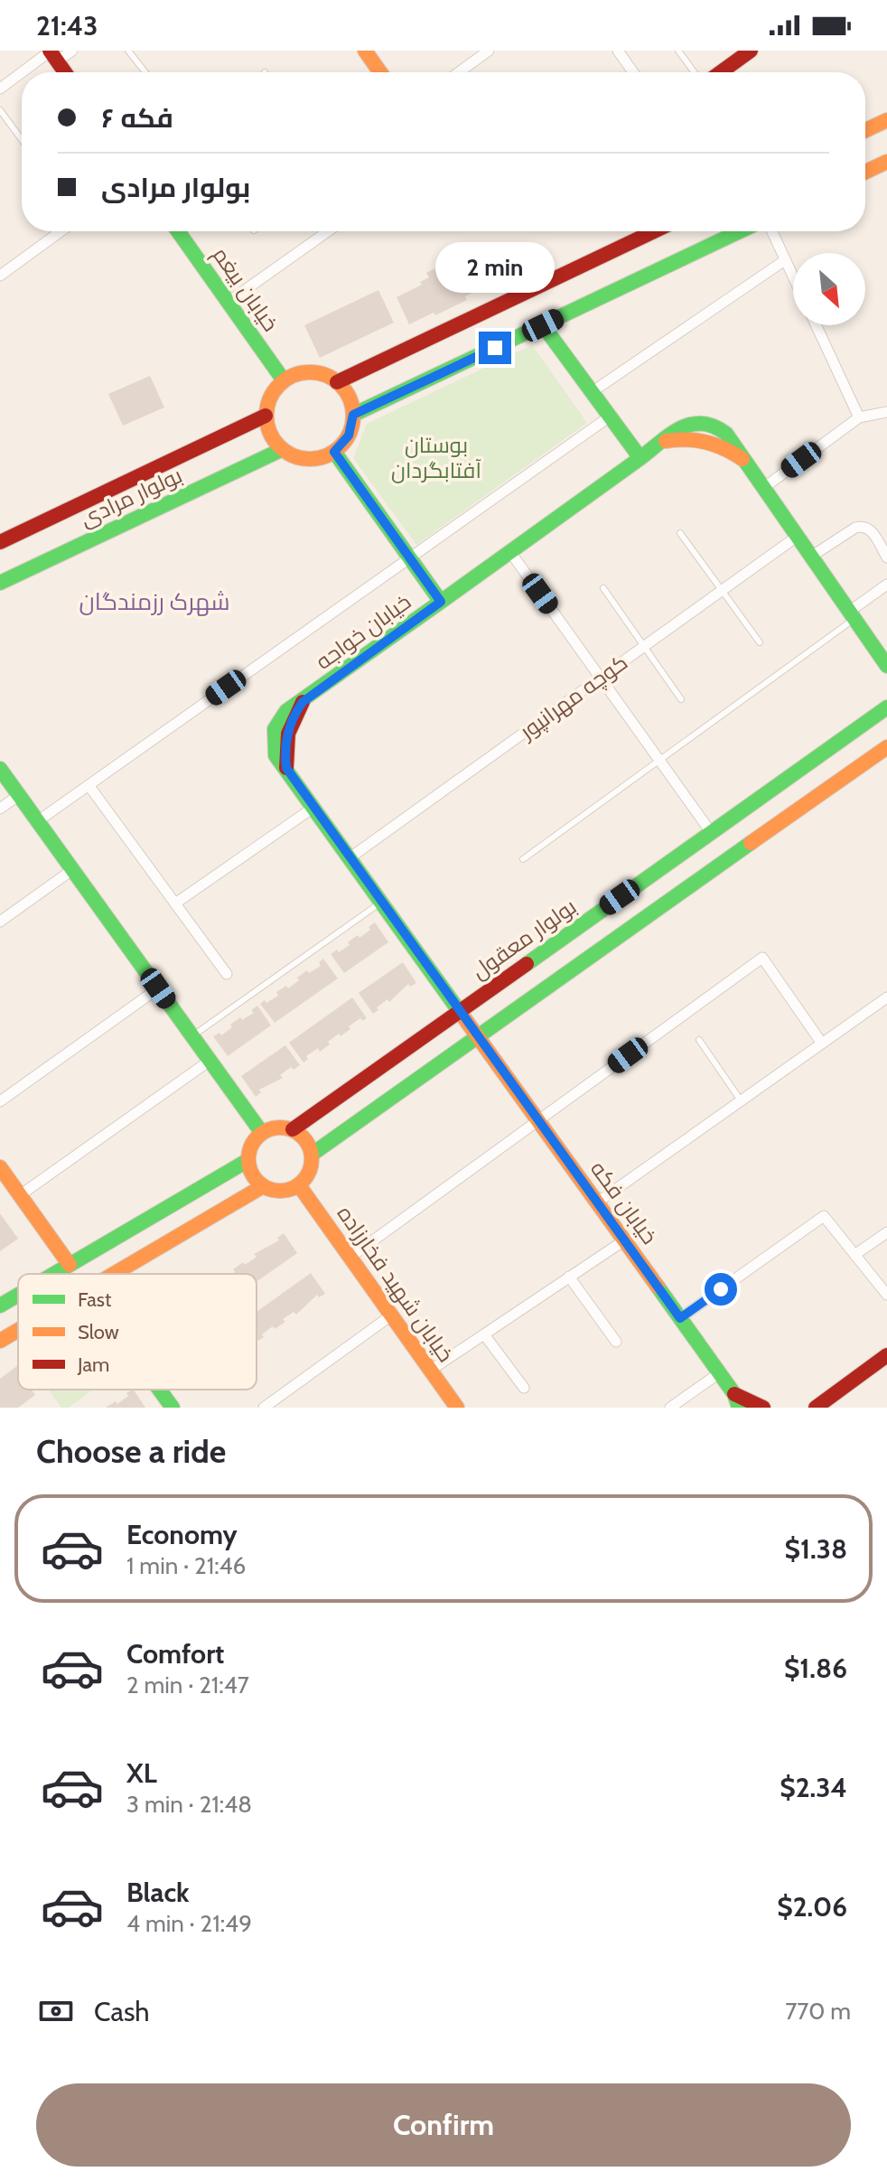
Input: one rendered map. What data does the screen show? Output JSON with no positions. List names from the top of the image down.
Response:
{
  "streets": {
    "street": [
      "خیابان بیغم",
      "بولوار مرادی",
      "خیابان خواجه",
      "کوچه مهرانپور",
      "بولوار معقول",
      "خیابان فکه",
      "خیابان شهید فخارزاده"
    ]
  },
  "crossings": [
    ["خیابان بیغم", "بولوار مرادی"],
    ["خیابان بیغم", "خیابان خواجه"],
    ["بولوار مرادی", "خیابان خواجه"],
    ["خیابان خواجه", "کوچه مهرانپور"],
    ["خیابان خواجه", "بولوار معقول"],
    ["خیابان خواجه", "خیابان فکه"],
    ["بولوار معقول", "خیابان شهید فخارزاده"]
  ],
  "districts": ["شهرک رزمندگان"],
  "parks": ["بوستان آفتابگردان"],
  "legend": ["Fast", "Slow", "Jam"],
  "north": "bottom right",
  "page": {
    "status": "21:43",
    "banner": ["فکه ۶", "بولوار مرادی"],
    "bubble": "2 min",
    "heading": "Choose a ride",
    "list": [
      {
        "name": "Economy",
        "note": "1 min · 21:46",
        "value": "$1.38"
      },
      {
        "name": "Comfort",
        "note": "2 min · 21:47",
        "value": "$1.86"
      },
      {
        "name": "XL",
        "note": "3 min · 21:48",
        "value": "$2.34"
      },
      {
        "name": "Black",
        "note": "4 min · 21:49",
        "value": "$2.06"
      }
    ],
    "pay": ["Cash", "770 m"],
    "buttons": "Confirm"
  }
}
